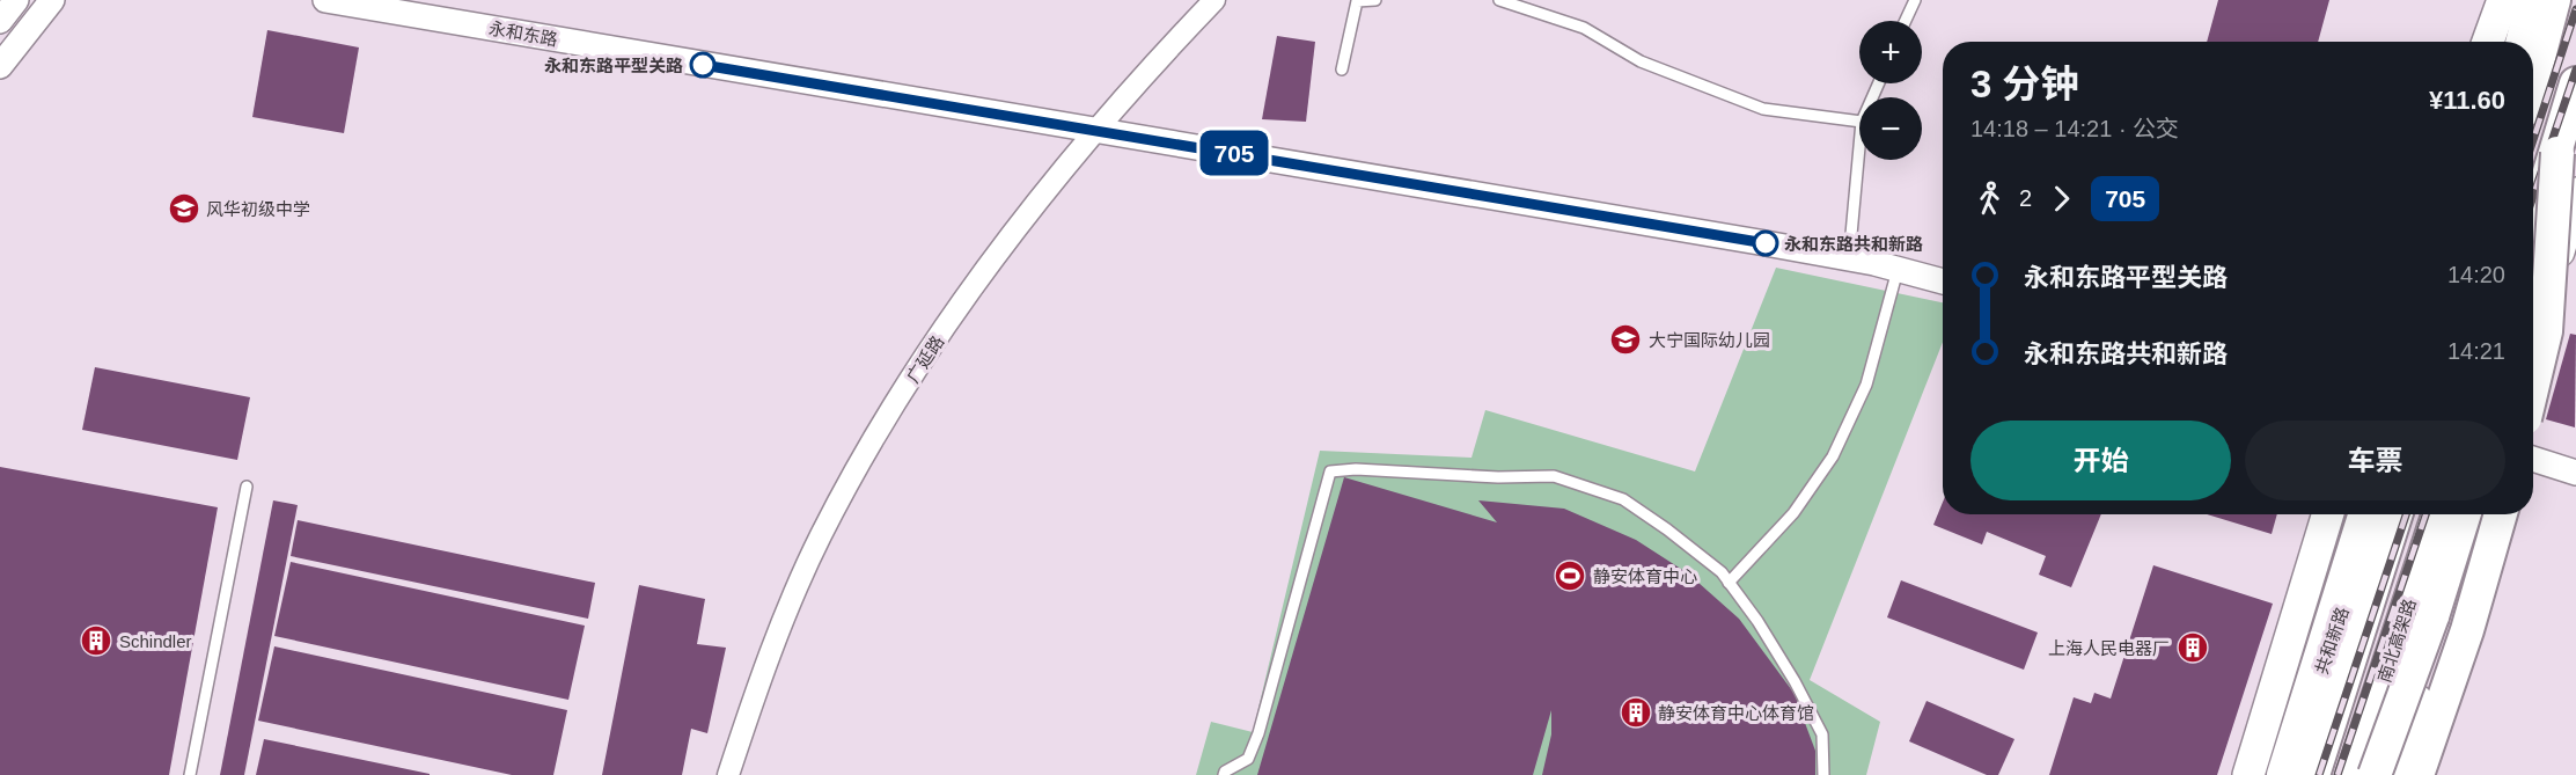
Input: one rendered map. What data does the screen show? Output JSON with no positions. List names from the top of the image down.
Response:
{
  "streets": {
    "highway": ["南北高架路"],
    "main road": ["共和新路"],
    "street": ["永和东路", "广延路"]
  },
  "crossings": [
    ["永和东路", "广延路"]
  ],
  "places": {
    "other": ["永和东路平型关路", "永和东路共和新路"],
    "school or university": ["风华初级中学", "大宁国际幼儿园"],
    "sports": ["静安体育中心"],
    "building": ["Schindler", "上海人民电器厂", "静安体育中心体育馆"]
  },
  "lines": ["bus line 705"],
  "page": {
    "on_map": "705",
    "map_buttons": ["+", "−"],
    "heading": ["3 分钟", "14:18 – 14:21 · 公交", "¥11.60"],
    "legs": ["2", "705"],
    "list": [
      {
        "name": "永和东路平型关路",
        "value": "14:20"
      },
      {
        "name": "永和东路共和新路",
        "value": "14:21"
      }
    ],
    "buttons": ["开始", "车票"]
  }
}
